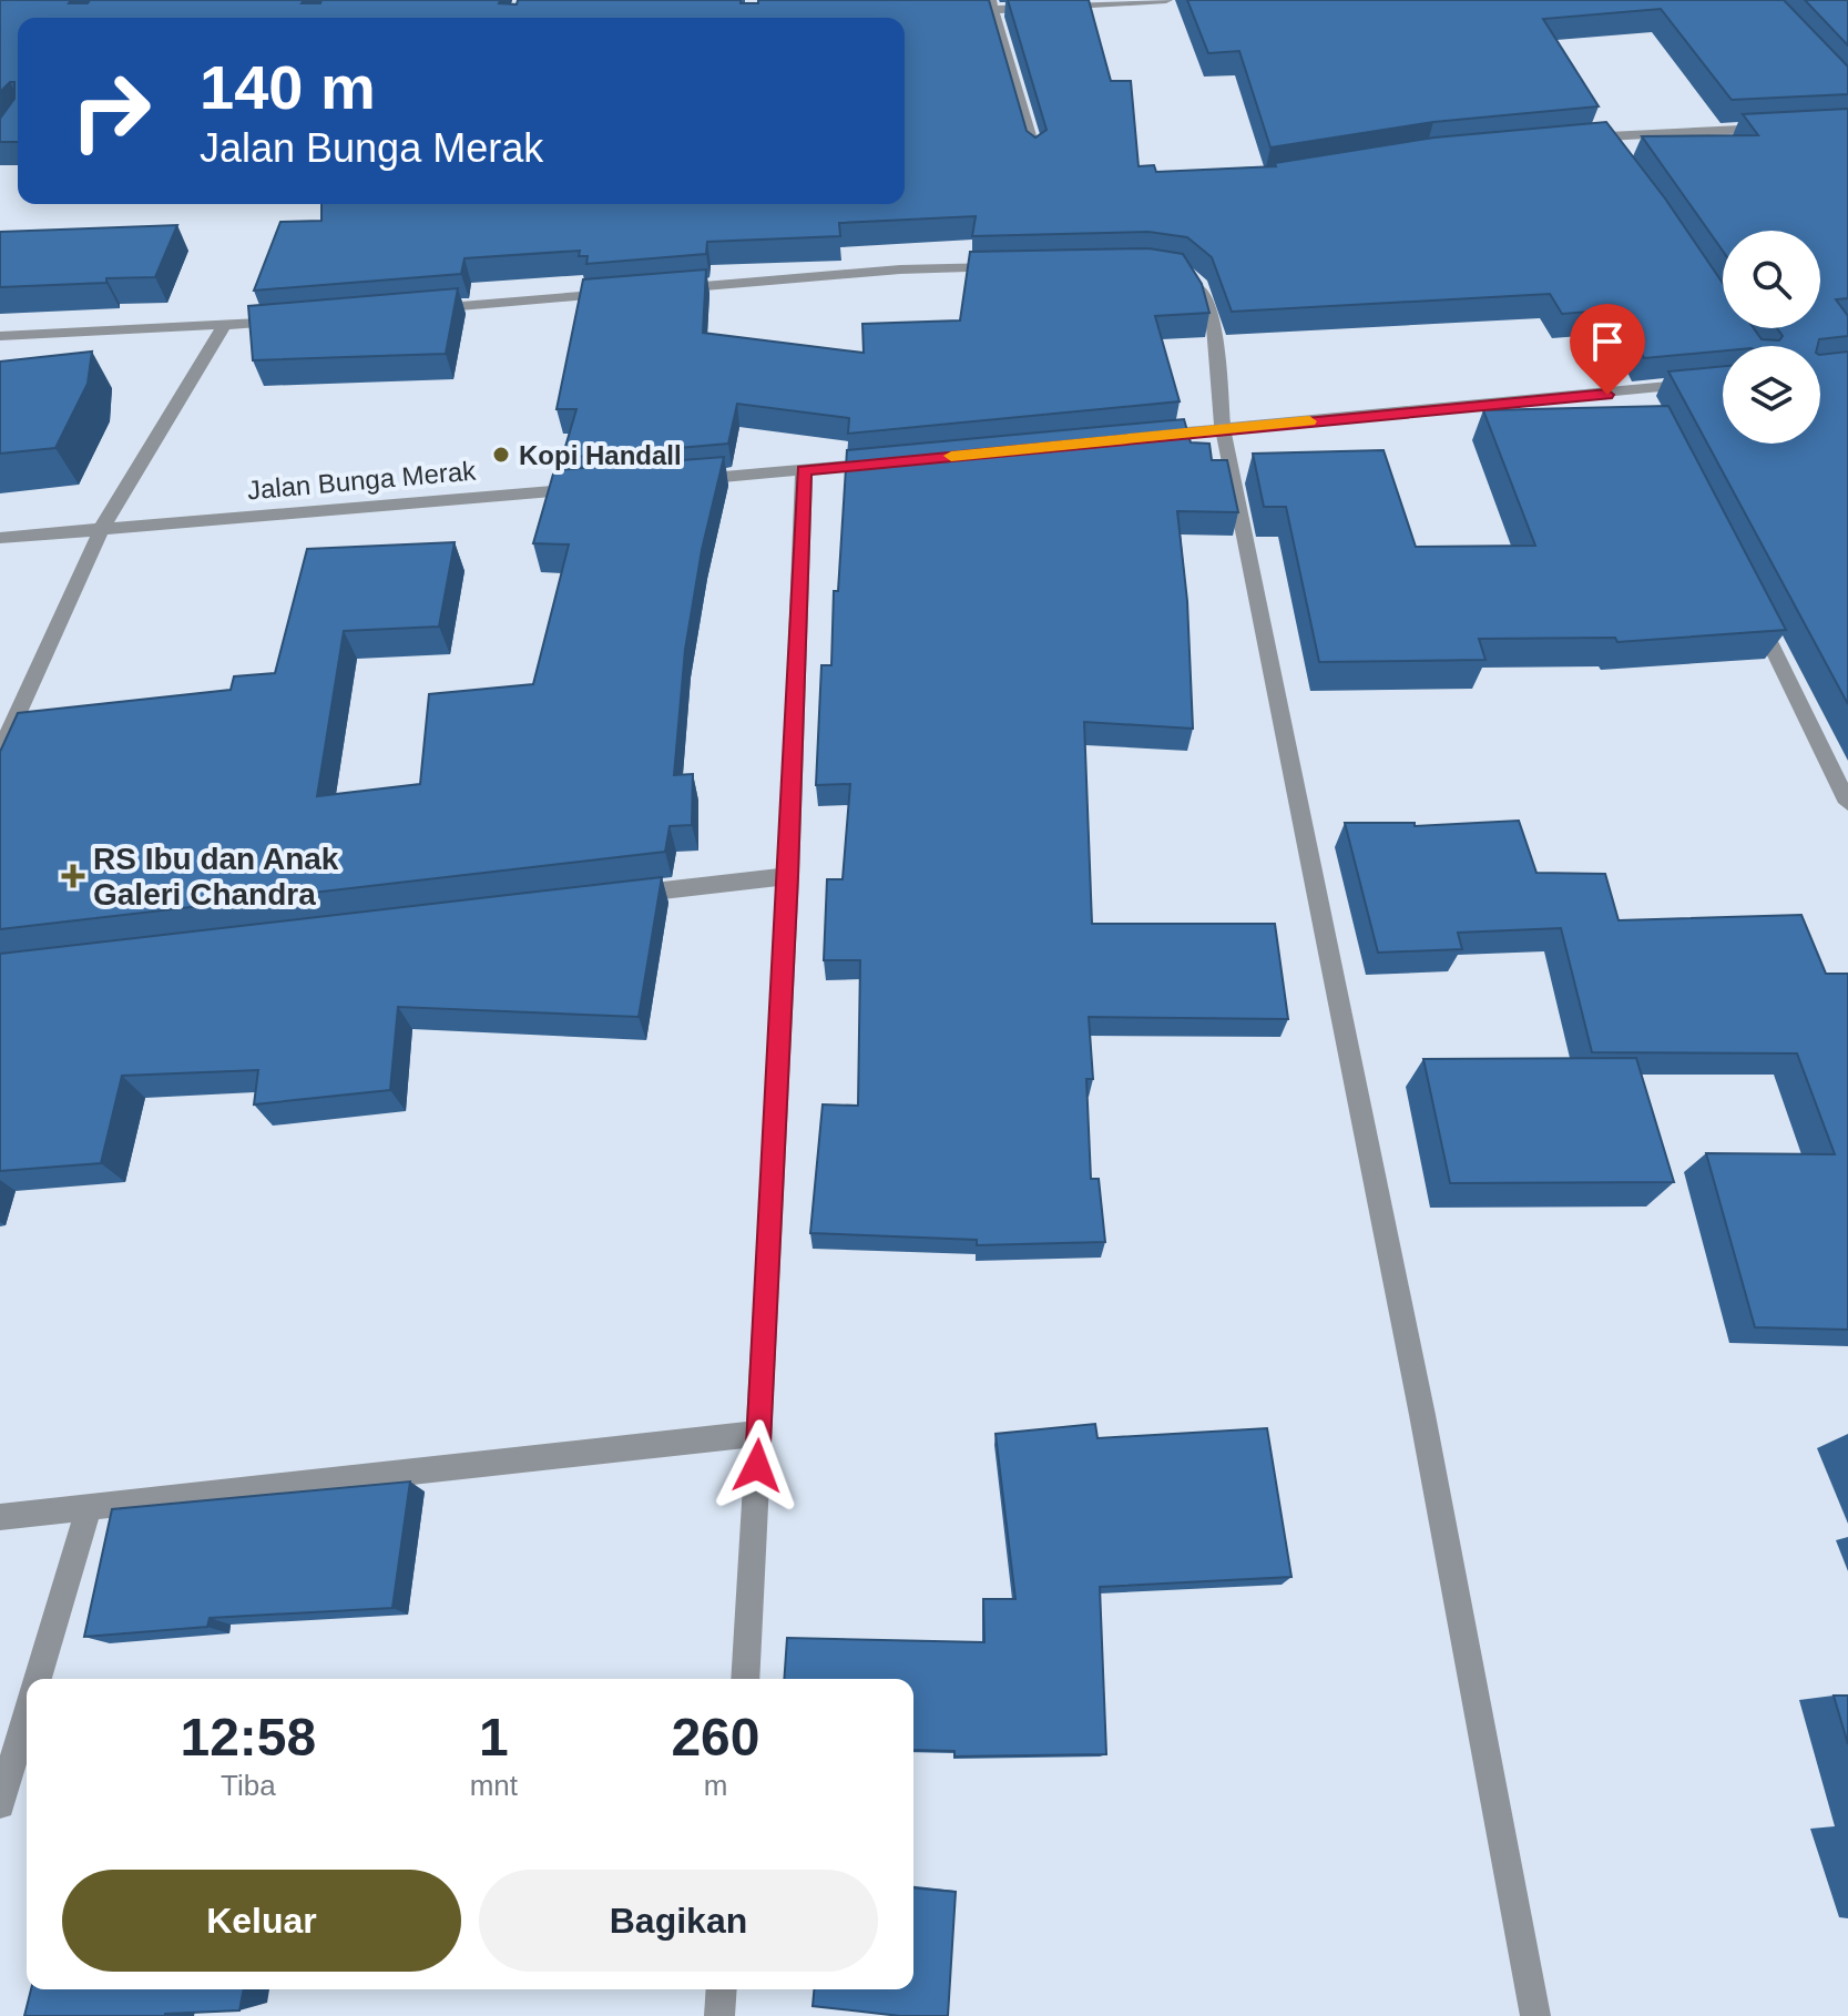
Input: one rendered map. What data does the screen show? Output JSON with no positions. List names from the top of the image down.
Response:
{
  "streets": {
    "street": ["Jalan Bunga Merak"]
  },
  "places": {
    "other": ["Kopi Handall"],
    "health": ["RS Ibu dan Anak Galeri Chandra"]
  },
  "page": {
    "turn": ["140 m", "Jalan Bunga Merak"],
    "eta": [
      "12:58",
      "Tiba",
      "1",
      "mnt",
      "260",
      "m"
    ],
    "buttons": ["Keluar", "Bagikan"]
  }
}
